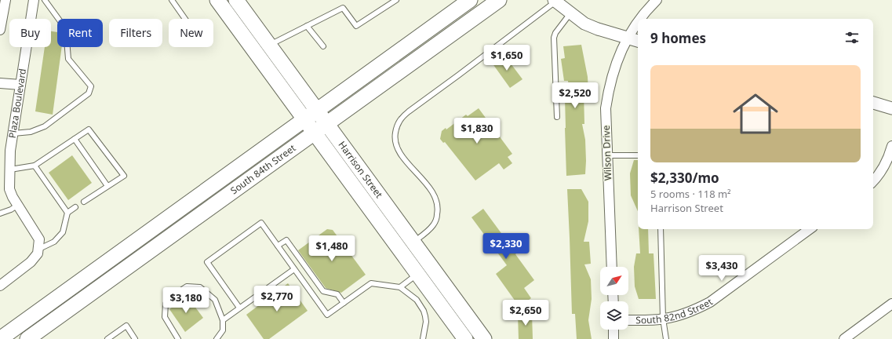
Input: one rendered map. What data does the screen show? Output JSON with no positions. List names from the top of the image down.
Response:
{
  "streets": {
    "main road": ["South 84th Street", "Harrison Street"],
    "street": ["Plaza Boulevard", "Wilson Drive", "South 82nd Street"]
  },
  "crossings": [
    ["South 84th Street", "Harrison Street"]
  ],
  "north": "top right",
  "page": {
    "chip": [
      "Buy",
      "Rent",
      "Filters",
      "New"
    ],
    "heading": "9 homes",
    "price": [
      "$1,650",
      "$2,520",
      "$1,830",
      "$2,330",
      "$1,480",
      "$3,430",
      "$2,770",
      "$3,180",
      "$2,650"
    ],
    "list": [
      {
        "name": "$2,330/mo",
        "note": "5 rooms · 118 m² · Harrison Street"
      }
    ]
  }
}
